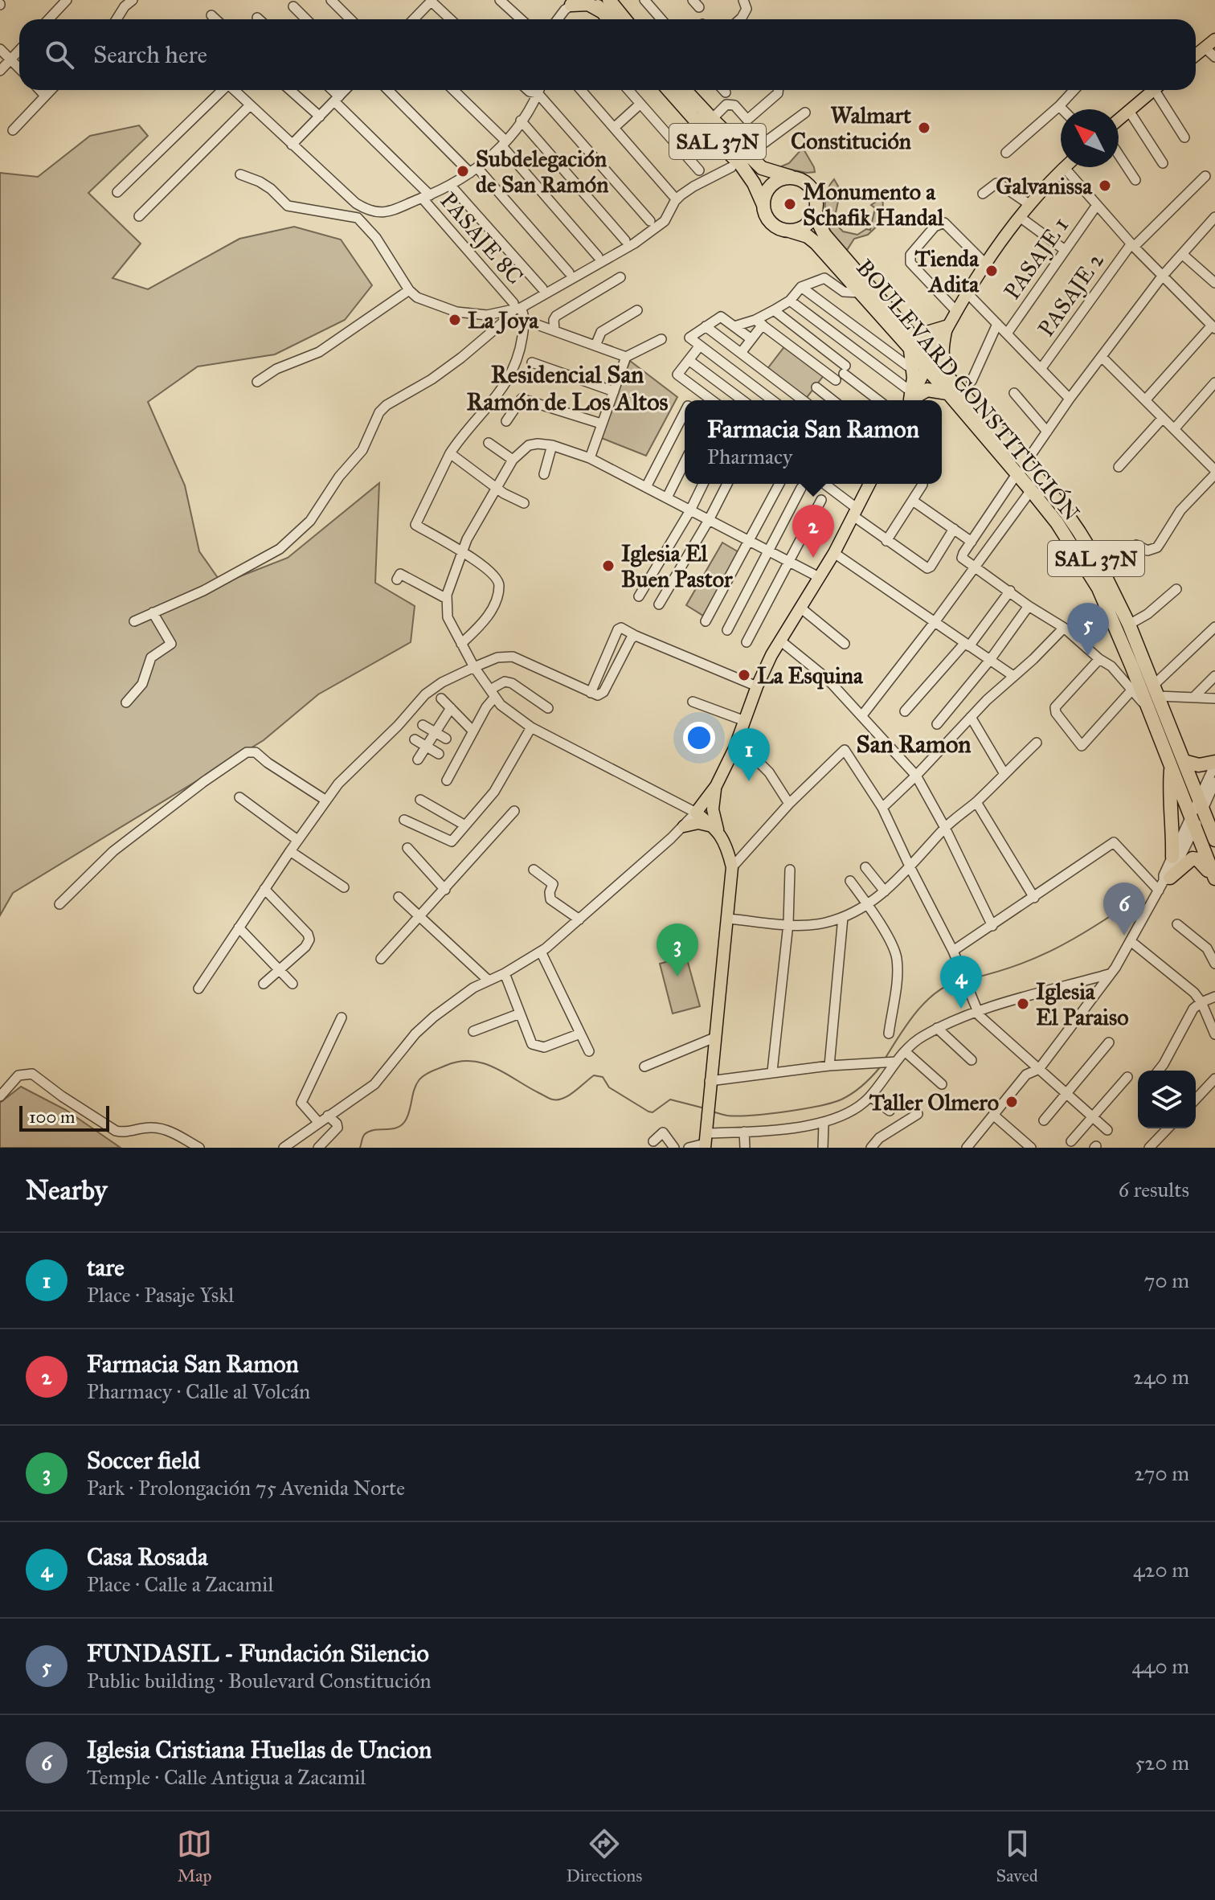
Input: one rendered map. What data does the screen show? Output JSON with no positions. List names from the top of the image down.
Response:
{
  "streets": {
    "highway": ["SAL 37N", "BOULEVARD CONSTITUCIÓN"],
    "street": ["PASAJE 8C", "PASAJE 1", "PASAJE 2"]
  },
  "crossings": [
    ["SAL 37N", "BOULEVARD CONSTITUCIÓN"]
  ],
  "districts": ["Residencial San Ramón de Los Altos", "San Ramon"],
  "places": [
    "Walmart Constitución",
    "Subdelegación de San Ramón",
    "Galvanissa",
    "Monumento a Schafik Handal",
    "Tienda Adita",
    "La Joya",
    "Iglesia El Buen Pastor",
    "La Esquina",
    "Iglesia El Paraiso",
    "Taller Olmero"
  ],
  "scale_bar": "100 m",
  "north": "top left",
  "page": {
    "search": "Search here",
    "popup": ["Farmacia San Ramon", "Pharmacy"],
    "pins": [
      "2",
      "5",
      "1",
      "6",
      "3",
      "4"
    ],
    "scale": "100 m",
    "heading": ["Nearby", "6 results"],
    "list": [
      {
        "mark": "1",
        "name": "tare",
        "note": "Place · Pasaje Yskl",
        "value": "70 m"
      },
      {
        "mark": "2",
        "name": "Farmacia San Ramon",
        "note": "Pharmacy · Calle al Volcán",
        "value": "240 m"
      },
      {
        "mark": "3",
        "name": "Soccer field",
        "note": "Park · Prolongación 75 Avenida Norte",
        "value": "270 m"
      },
      {
        "mark": "4",
        "name": "Casa Rosada",
        "note": "Place · Calle a Zacamil",
        "value": "420 m"
      },
      {
        "mark": "5",
        "name": "FUNDASIL - Fundación Silencio",
        "note": "Public building · Boulevard Constitución",
        "value": "440 m"
      },
      {
        "mark": "6",
        "name": "Iglesia Cristiana Huellas de Uncion",
        "note": "Temple · Calle Antigua a Zacamil",
        "value": "520 m"
      }
    ],
    "nav": ["Map", "Directions", "Saved"]
  }
}
